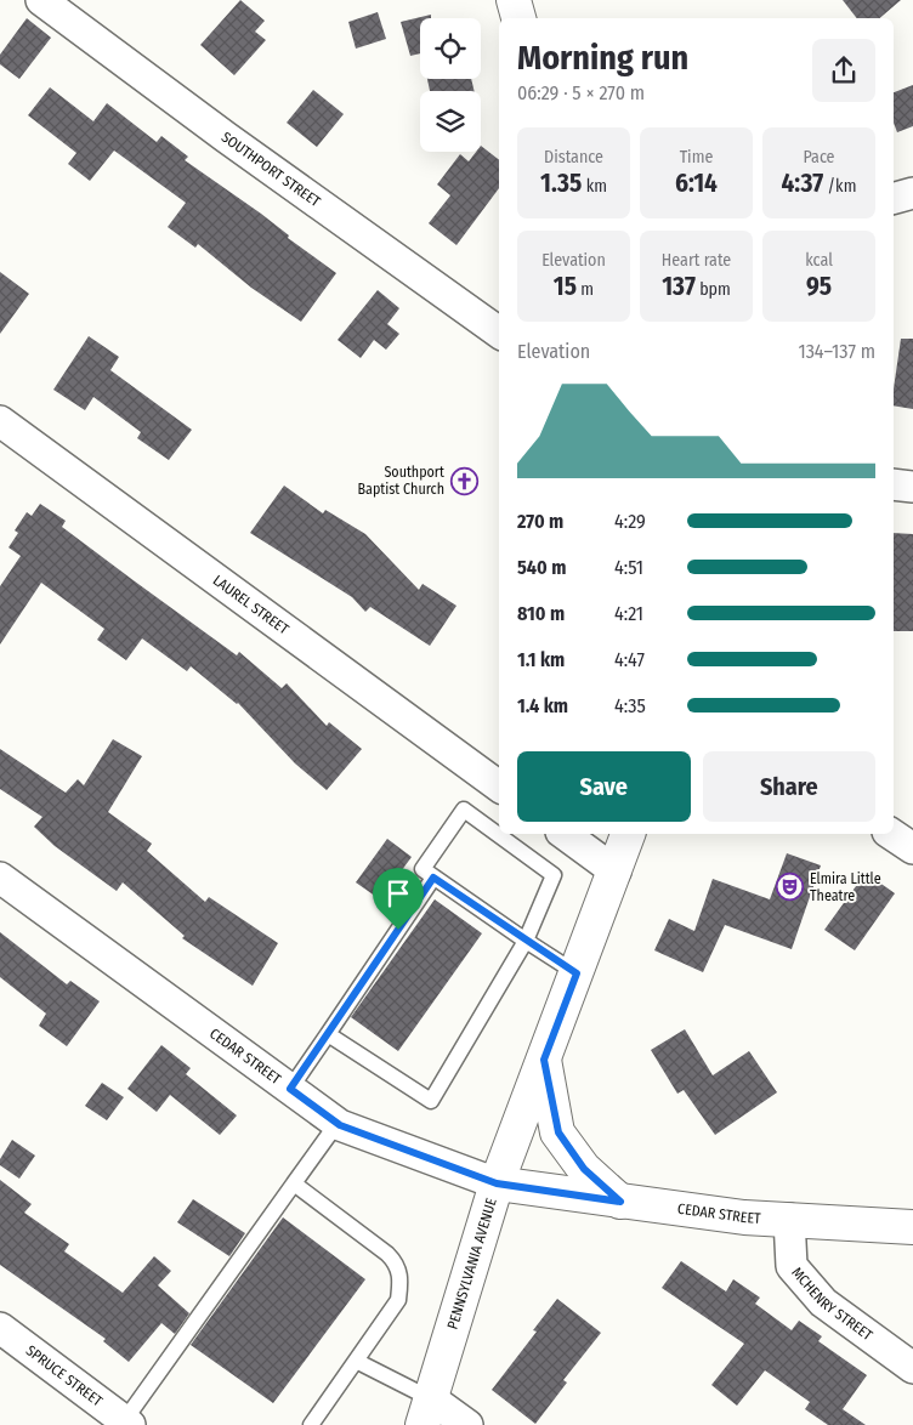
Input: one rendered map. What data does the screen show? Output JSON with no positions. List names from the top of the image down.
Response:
{
  "streets": {
    "main road": ["CEDAR STREET", "PENNSYLVANIA AVENUE"],
    "street": [
      "SOUTHPORT STREET",
      "LAUREL STREET",
      "MCHENRY STREET",
      "SPRUCE STREET"
    ]
  },
  "crossings": [
    ["CEDAR STREET", "PENNSYLVANIA AVENUE"],
    ["CEDAR STREET", "MCHENRY STREET"]
  ],
  "places": {
    "church": ["Southport Baptist Church"],
    "theatre": ["Elmira Little Theatre"]
  },
  "page": {
    "heading": ["Morning run", "06:29 · 5 × 270 m"],
    "stats": [
      ["Distance", "1.35 km"],
      ["Time", "6:14"],
      ["Pace", "4:37 /km"],
      ["Elevation", "15 m"],
      ["Heart rate", "137 bpm"],
      ["kcal", "95"]
    ],
    "chart": ["Elevation", "134–137 m"],
    "list": [
      {
        "name": "270 m",
        "note": "4:29"
      },
      {
        "name": "540 m",
        "note": "4:51"
      },
      {
        "name": "810 m",
        "note": "4:21"
      },
      {
        "name": "1.1 km",
        "note": "4:47"
      },
      {
        "name": "1.4 km",
        "note": "4:35"
      }
    ],
    "buttons": ["Save", "Share"]
  }
}
